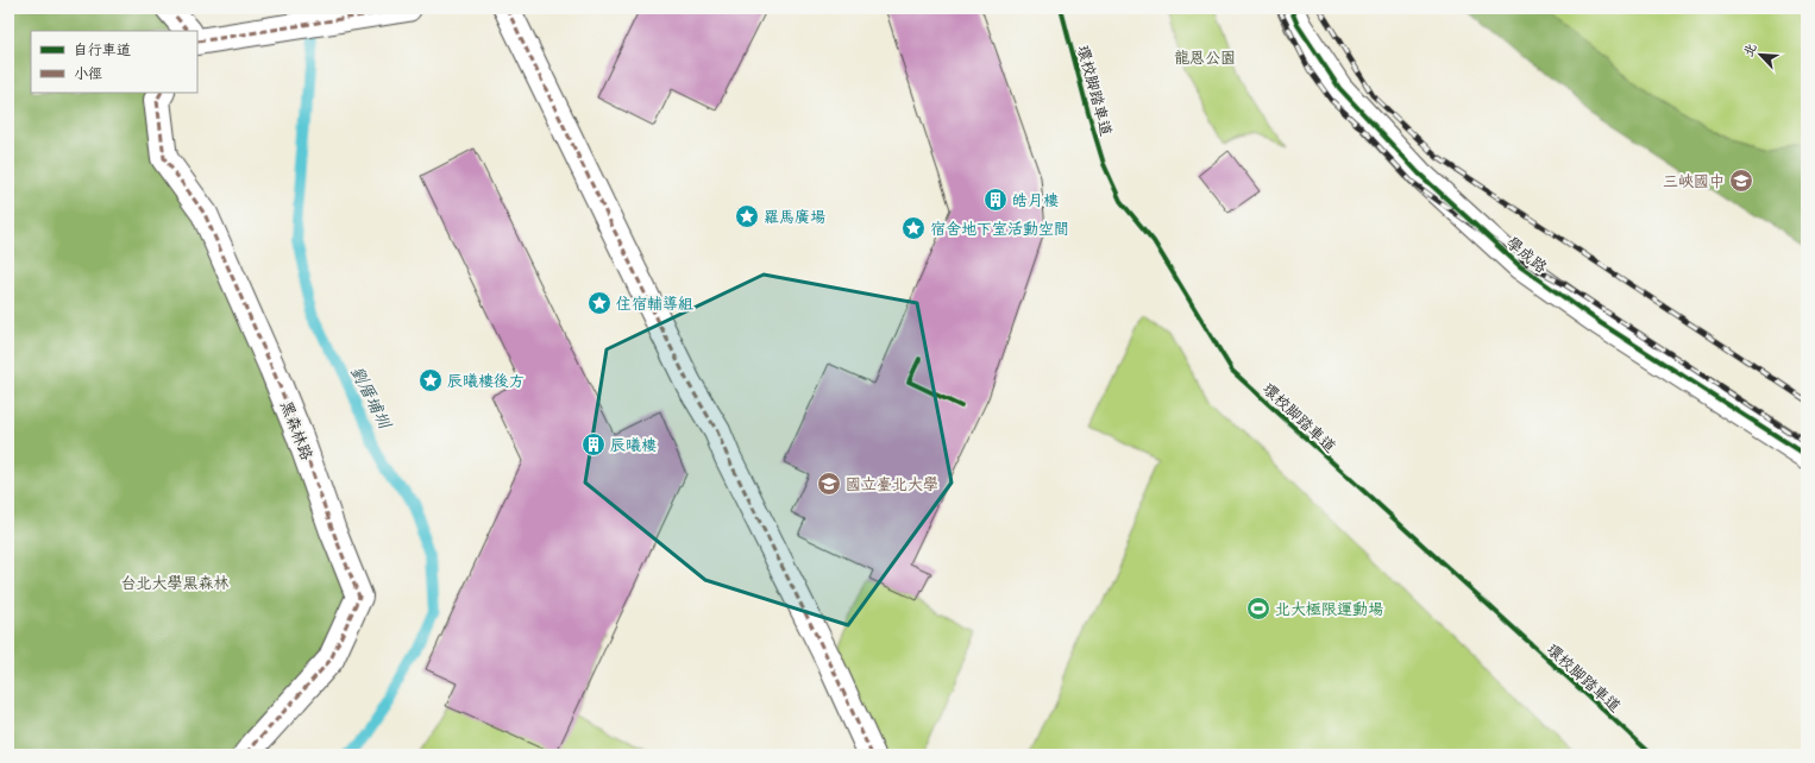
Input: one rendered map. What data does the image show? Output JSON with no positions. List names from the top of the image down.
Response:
{
  "streets": {
    "street": ["學成路", "黑森林路"],
    "cycle path": ["環校脚踏車道"]
  },
  "water": ["劉厝埔圳"],
  "parks": ["龍恩公園", "台北大學黒森林"],
  "places": {
    "school or university": ["三峽國中", "國立臺北大學"],
    "building": ["皓月樓", "辰曦樓"],
    "place": [
      "羅馬廣場",
      "宿舍地下室活動空間",
      "住宿輔導組",
      "辰曦樓後方"
    ],
    "sports": ["北大極限運動場"]
  },
  "legend": ["自行車道", "小徑"],
  "north": "top left"
}
